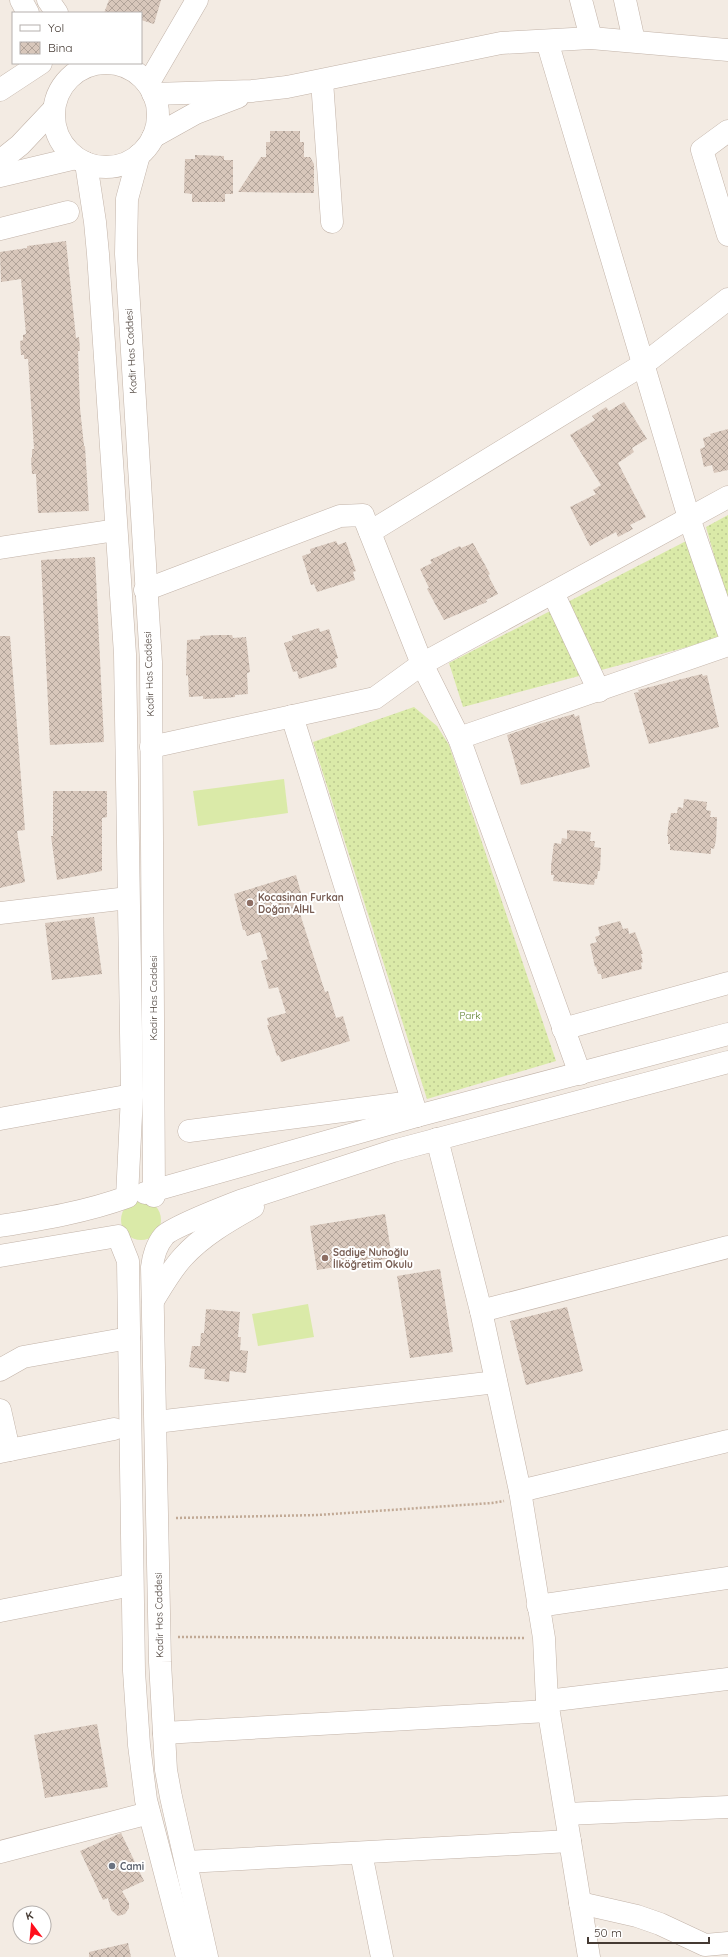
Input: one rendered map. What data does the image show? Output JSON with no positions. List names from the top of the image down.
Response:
{
  "streets": {
    "street": ["Kadir Has Caddesi"]
  },
  "parks": ["Park"],
  "places": ["Kocasinan Furkan Doğan AİHL", "Sadiye Nuhoğlu İlköğretim Okulu", "Cami"],
  "legend": ["Yol", "Bina"],
  "scale_bar": "50 m",
  "north": "top"
}
